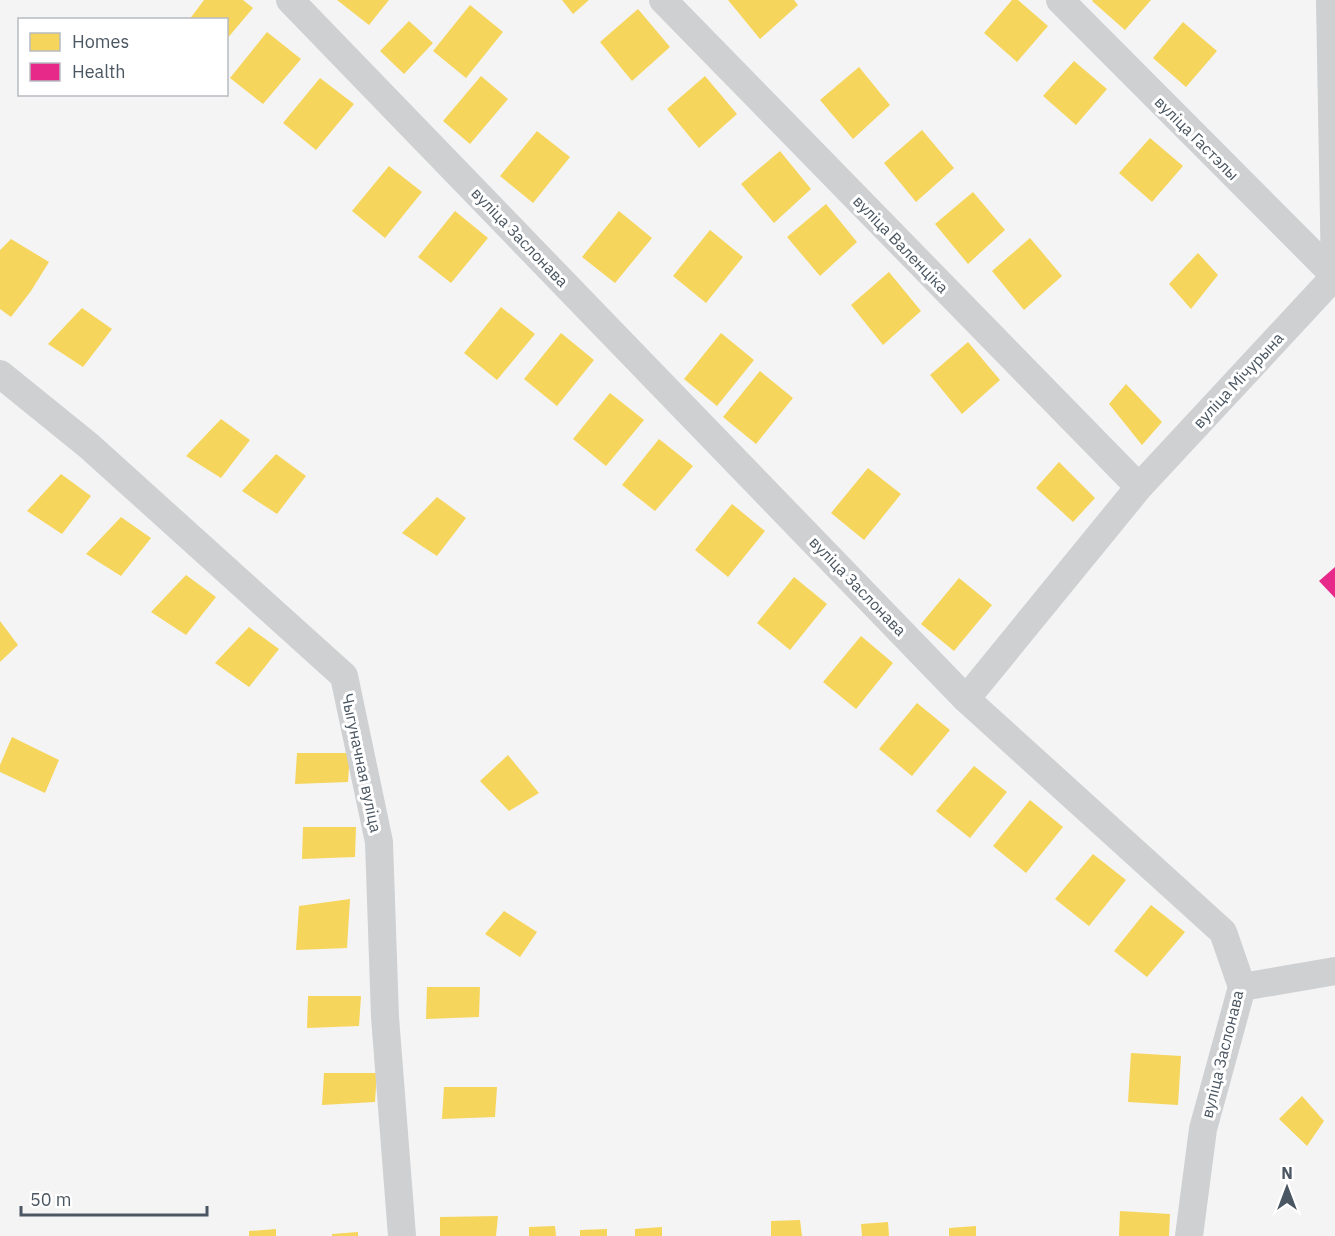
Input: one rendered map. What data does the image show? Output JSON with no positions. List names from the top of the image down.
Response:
{
  "streets": {
    "street": [
      "вуліца Гастэлы",
      "вуліца Заслонава",
      "вуліца Валенціка",
      "вуліца Мічурына",
      "Чыгуначная вуліца"
    ]
  },
  "crossings": [
    ["вуліца Гастэлы", "вуліца Мічурына"],
    ["вуліца Заслонава", "вуліца Мічурына"],
    ["вуліца Валенціка", "вуліца Мічурына"]
  ],
  "legend": ["Homes", "Health"],
  "scale_bar": "50 m",
  "north": "top"
}
